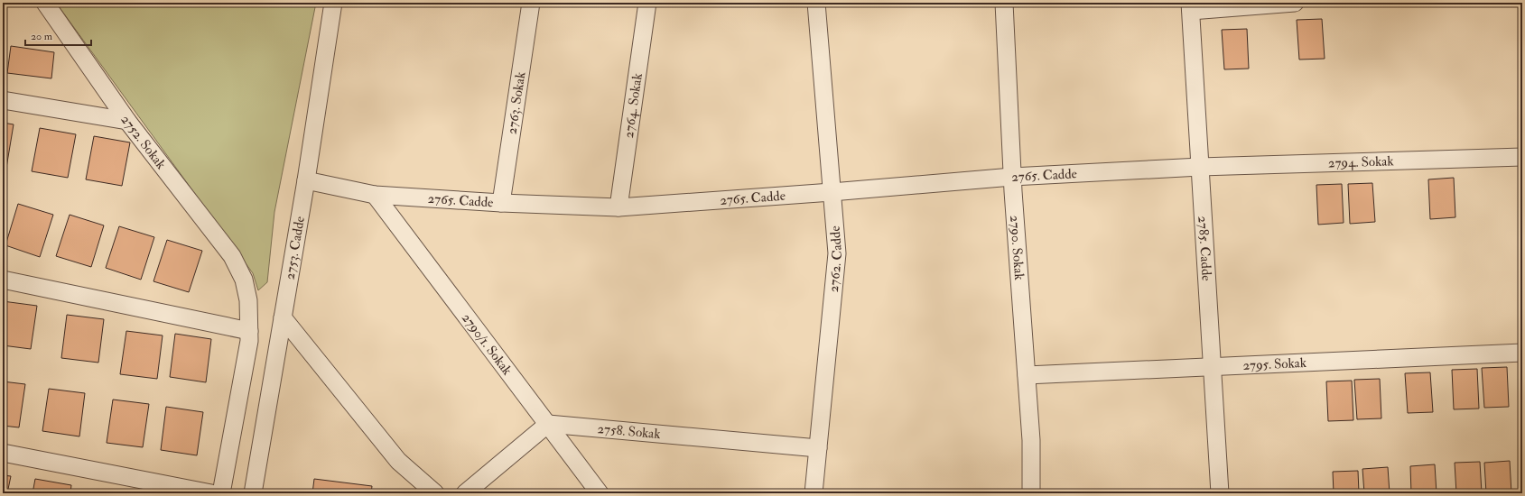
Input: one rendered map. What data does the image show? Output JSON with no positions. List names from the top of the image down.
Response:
{
  "streets": {
    "street": [
      "2763. Sokak",
      "2764. Sokak",
      "2752. Sokak",
      "2794. Sokak",
      "2765. Cadde",
      "2753. Cadde",
      "2790. Sokak",
      "2785. Cadde",
      "2762. Cadde",
      "2790/1. Sokak",
      "2795. Sokak",
      "2758. Sokak"
    ]
  },
  "crossings": [
    ["2763. Sokak", "2765. Cadde"],
    ["2764. Sokak", "2765. Cadde"],
    ["2794. Sokak", "2765. Cadde"],
    ["2794. Sokak", "2785. Cadde"],
    ["2765. Cadde", "2753. Cadde"],
    ["2765. Cadde", "2790. Sokak"],
    ["2765. Cadde", "2785. Cadde"],
    ["2765. Cadde", "2762. Cadde"],
    ["2765. Cadde", "2790/1. Sokak"],
    ["2790. Sokak", "2795. Sokak"],
    ["2785. Cadde", "2795. Sokak"],
    ["2762. Cadde", "2758. Sokak"],
    ["2790/1. Sokak", "2758. Sokak"]
  ],
  "scale_bar": "20 m"
}
